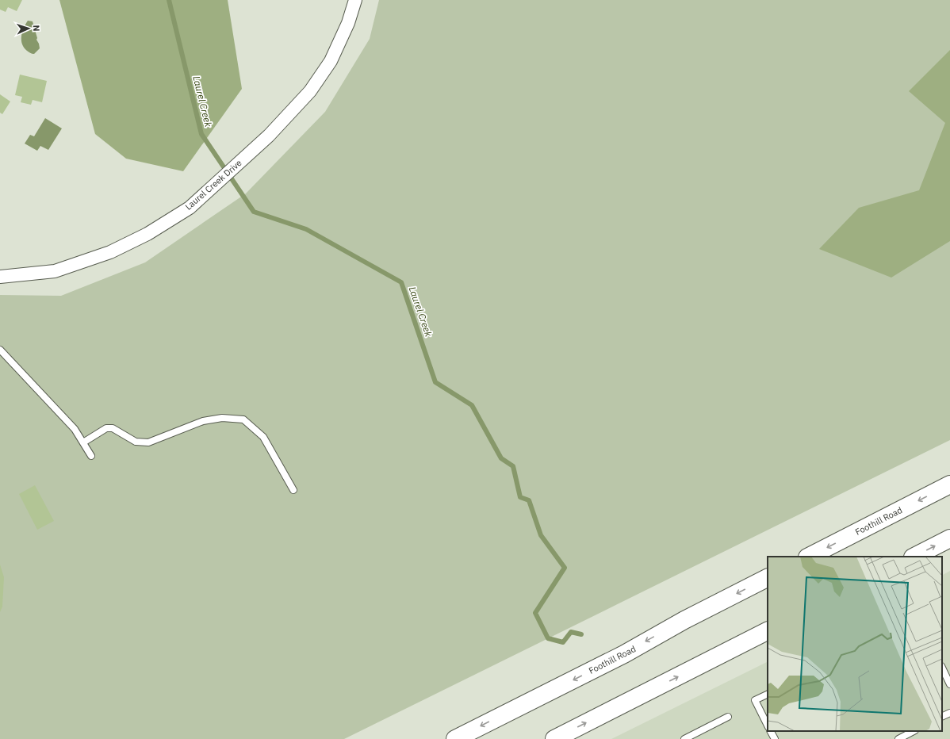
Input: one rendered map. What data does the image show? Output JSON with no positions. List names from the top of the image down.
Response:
{
  "streets": {
    "main road": ["Foothill Road"],
    "street": ["Laurel Creek Drive"]
  },
  "water": ["Laurel Creek"],
  "north": "right"
}
